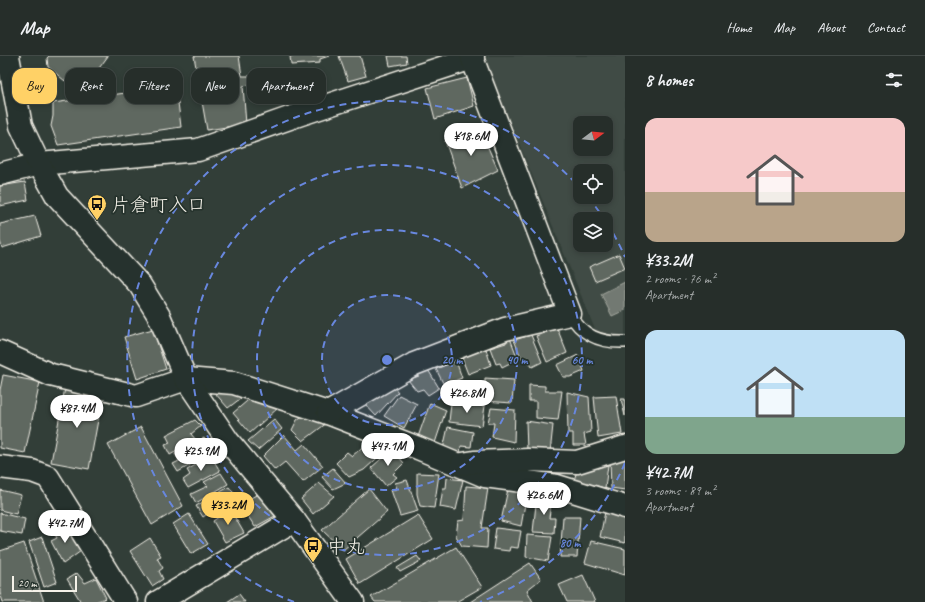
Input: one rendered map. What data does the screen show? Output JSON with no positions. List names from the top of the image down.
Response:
{
  "places": {
    "bus stop": ["片倉町入口", "中丸"]
  },
  "scale_bar": "20 m",
  "north": "right",
  "page": {
    "header": "Map",
    "nav": [
      "Home",
      "Map",
      "About",
      "Contact"
    ],
    "heading": "8 homes",
    "chip": [
      "Buy",
      "Rent",
      "Filters",
      "New",
      "Apartment"
    ],
    "list": [
      {
        "name": "¥33.2M",
        "note": "2 rooms · 76 m² · Apartment"
      },
      {
        "name": "¥42.7M",
        "note": "3 rooms · 89 m² · Apartment"
      }
    ],
    "price": [
      "¥18.6M",
      "¥26.8M",
      "¥87.4M",
      "¥47.1M",
      "¥25.9M",
      "¥26.6M",
      "¥33.2M",
      "¥42.7M"
    ],
    "scale": "20 m"
  },
  "rings": [
    "20 m",
    "40 m",
    "60 m",
    "80 m"
  ]
}
